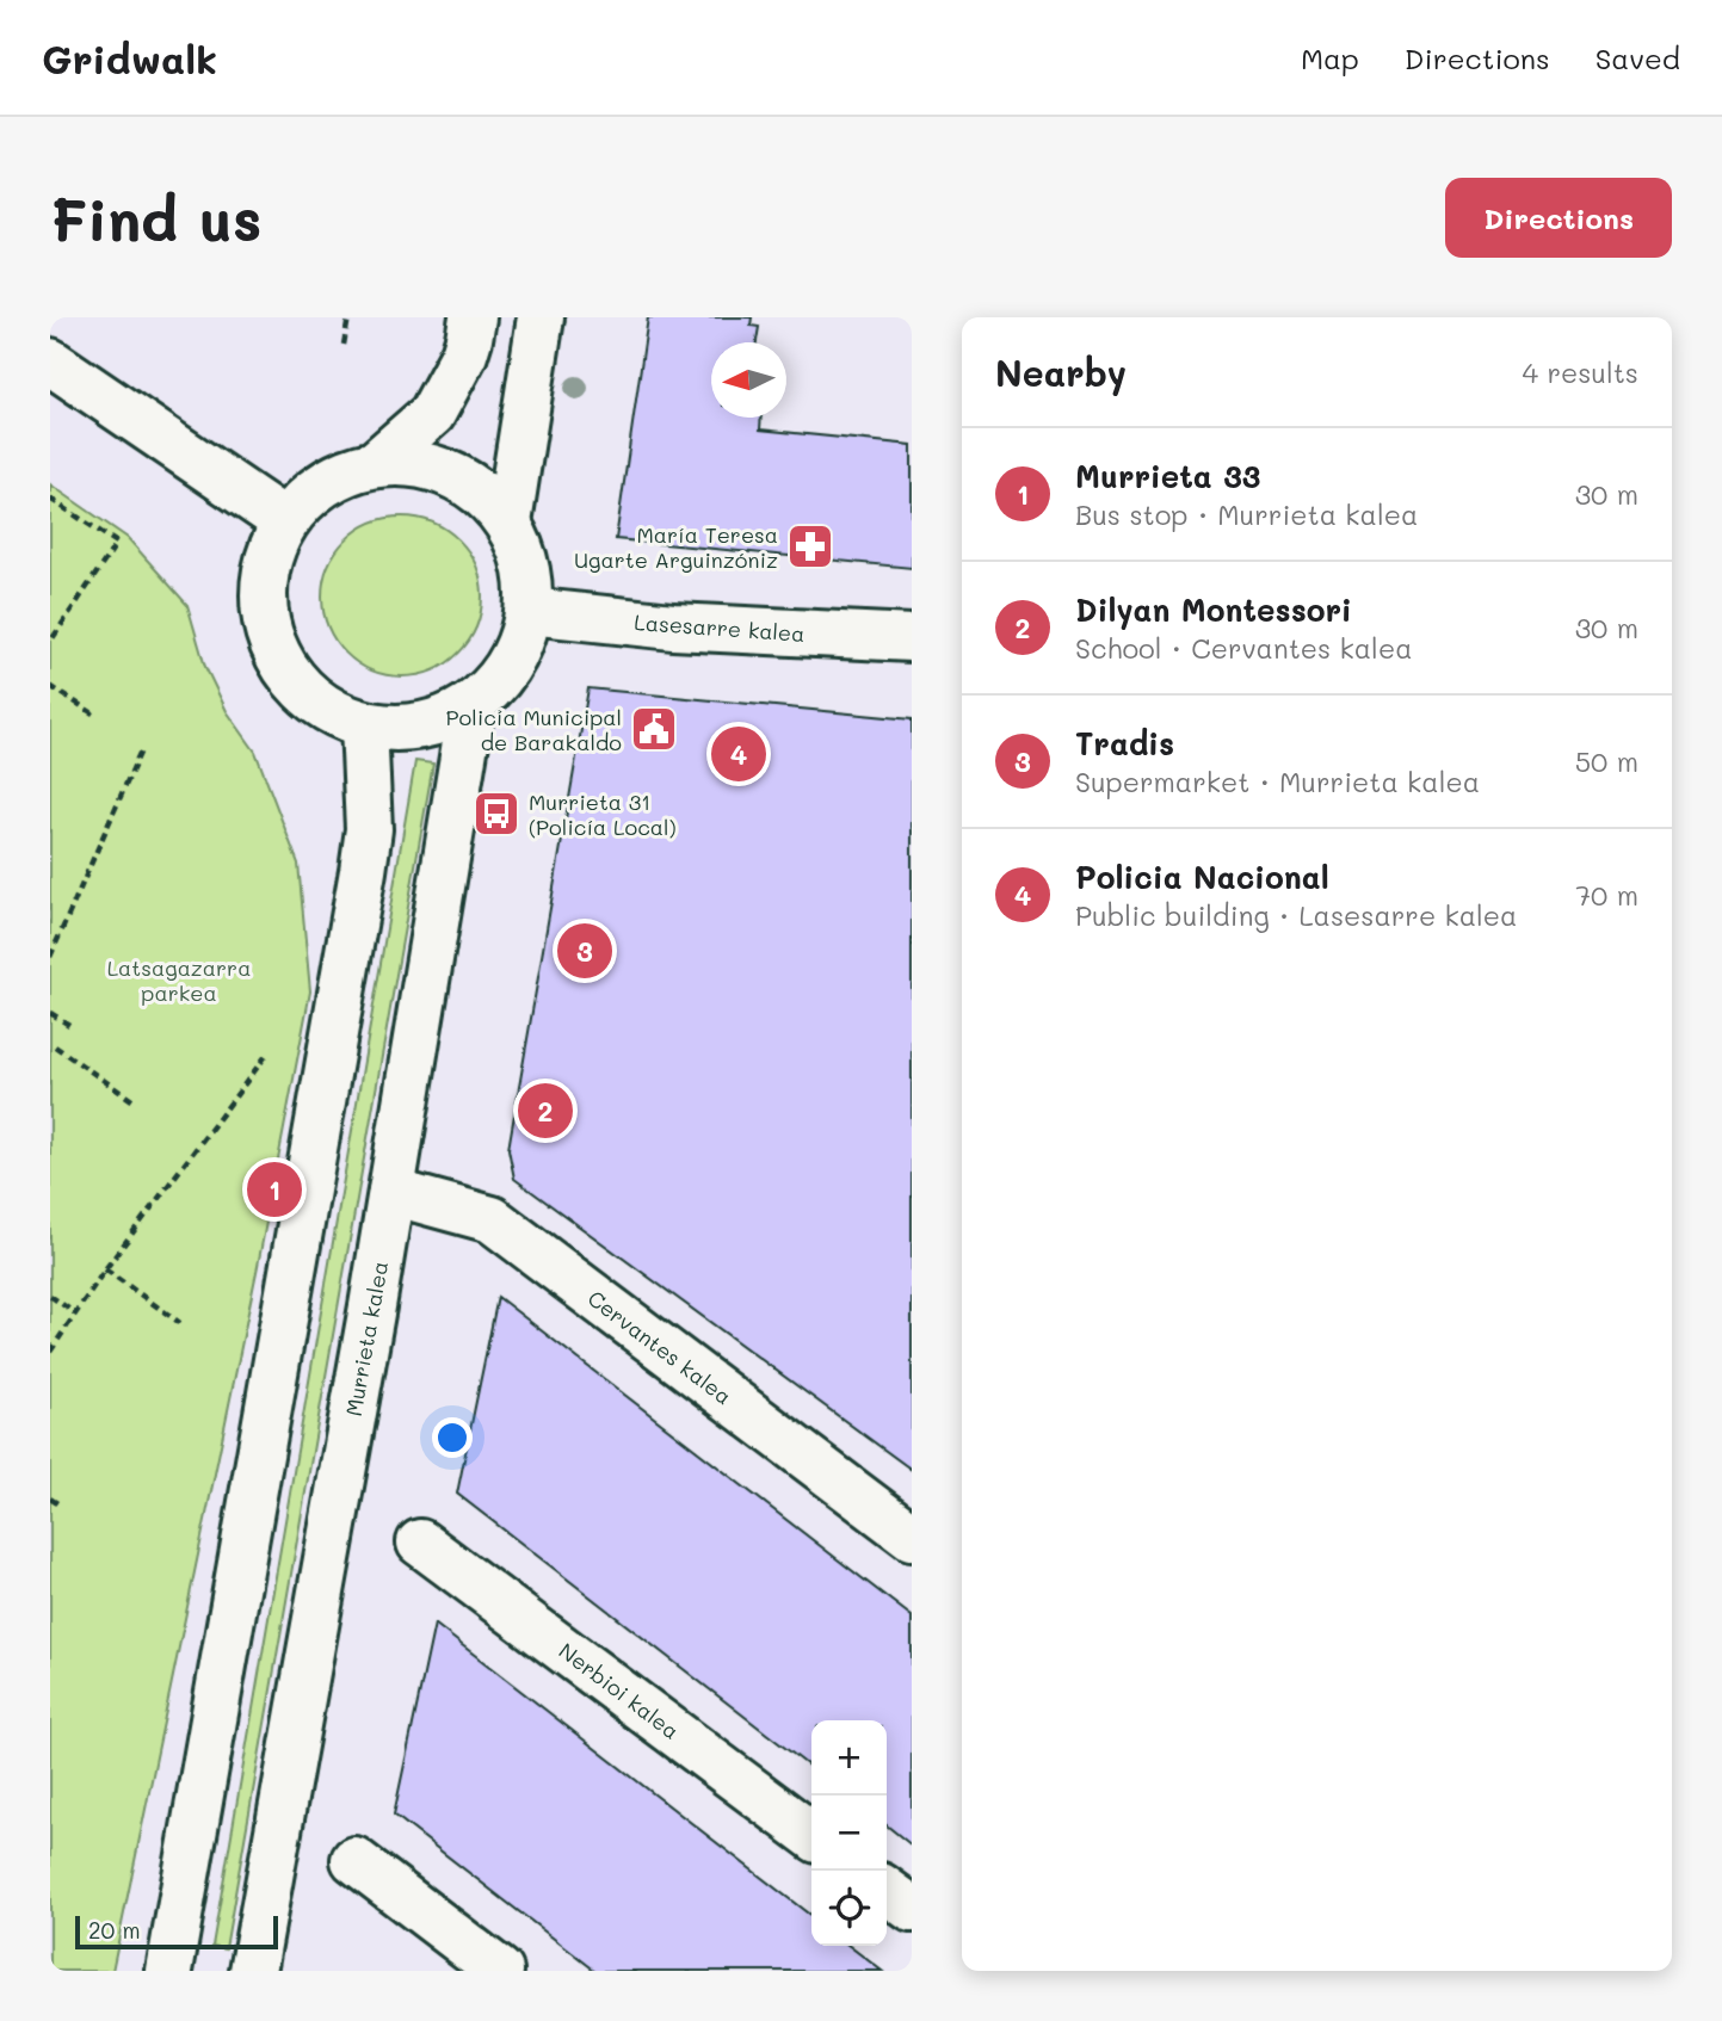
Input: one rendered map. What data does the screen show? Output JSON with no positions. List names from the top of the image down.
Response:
{
  "streets": {
    "street": [
      "Lasesarre kalea",
      "Murrieta kalea",
      "Cervantes kalea",
      "Nerbioi kalea"
    ]
  },
  "crossings": [
    ["Lasesarre kalea", "Murrieta kalea"],
    ["Murrieta kalea", "Cervantes kalea"]
  ],
  "parks": ["Latsagazarra parkea"],
  "places": {
    "pharmacy": ["María Teresa Ugarte Arguinzóniz"],
    "public building": ["Policía Municipal de Barakaldo"],
    "bus stop": ["Murrieta 31 (Policía Local)"]
  },
  "scale_bar": "20 m",
  "north": "left",
  "page": {
    "header": "Gridwalk",
    "nav": ["Map", "Directions", "Saved"],
    "buttons": "Directions",
    "title": "Find us",
    "heading": ["Nearby", "4 results"],
    "list": [
      {
        "mark": "1",
        "name": "Murrieta 33",
        "note": "Bus stop · Murrieta kalea",
        "value": "30 m"
      },
      {
        "mark": "2",
        "name": "Dilyan Montessori",
        "note": "School · Cervantes kalea",
        "value": "30 m"
      },
      {
        "mark": "3",
        "name": "Tradis",
        "note": "Supermarket · Murrieta kalea",
        "value": "50 m"
      },
      {
        "mark": "4",
        "name": "Policia Nacional",
        "note": "Public building · Lasesarre kalea",
        "value": "70 m"
      }
    ],
    "pins": [
      "4",
      "3",
      "2",
      "1"
    ],
    "map_buttons": ["+", "−"],
    "scale": "20 m"
  }
}
